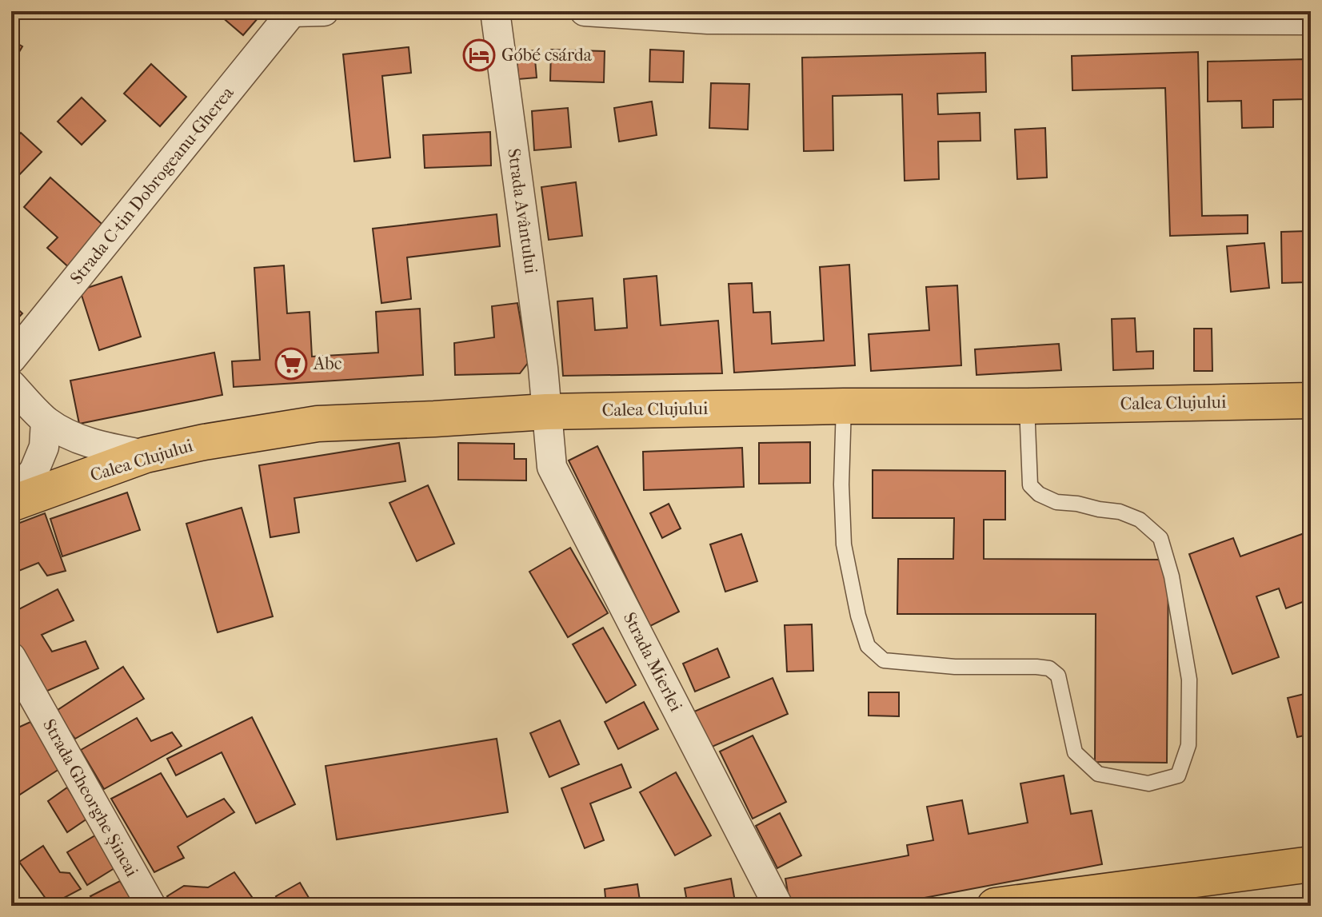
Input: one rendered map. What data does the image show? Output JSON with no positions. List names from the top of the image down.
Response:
{
  "streets": {
    "main road": ["Calea Clujului"],
    "street": [
      "Strada C-tin Dobrogeanu-Gherea",
      "Strada Avântului",
      "Strada Mierlei",
      "Strada Gheorghe Șincai"
    ]
  },
  "crossings": [
    ["Strada Avântului", "Calea Clujului"],
    ["Strada Avântului", "Strada Mierlei"],
    ["Calea Clujului", "Strada Mierlei"]
  ],
  "places": {
    "hotel": ["Góbé csárda"],
    "supermarket": ["Abc"]
  }
}
